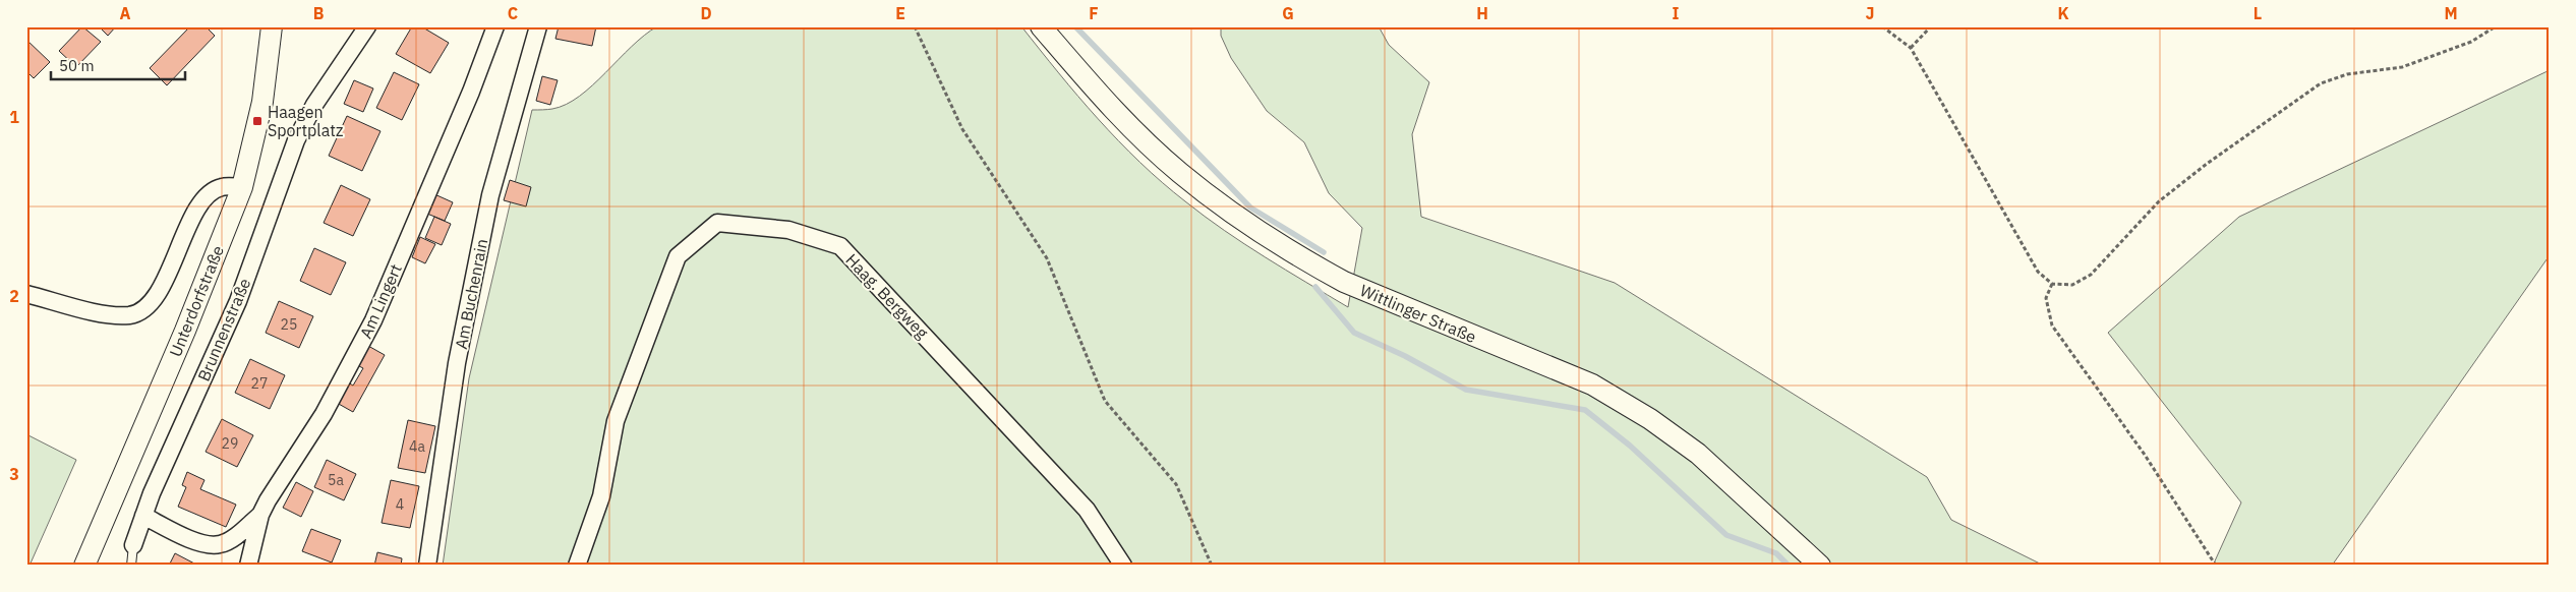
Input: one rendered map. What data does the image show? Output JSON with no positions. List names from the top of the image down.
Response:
{
  "streets": {
    "street": [
      "Am Buchenrain",
      "Haag. Bergweg",
      "Unterdorfstraße",
      "Am Lingert",
      "Wittlinger Straße",
      "Brunnenstraße"
    ]
  },
  "places": {
    "transit": ["Haagen Sportplatz"]
  },
  "house_numbers": [
    "25",
    "27",
    "29",
    "4a",
    "5a",
    "4"
  ],
  "scale_bar": "50 m",
  "grid": {
    "columns": [
      "A",
      "B",
      "C",
      "D",
      "E",
      "F",
      "G",
      "H",
      "I",
      "J",
      "K",
      "L",
      "M"
    ],
    "rows": ["1", "2", "3"]
  }
}
